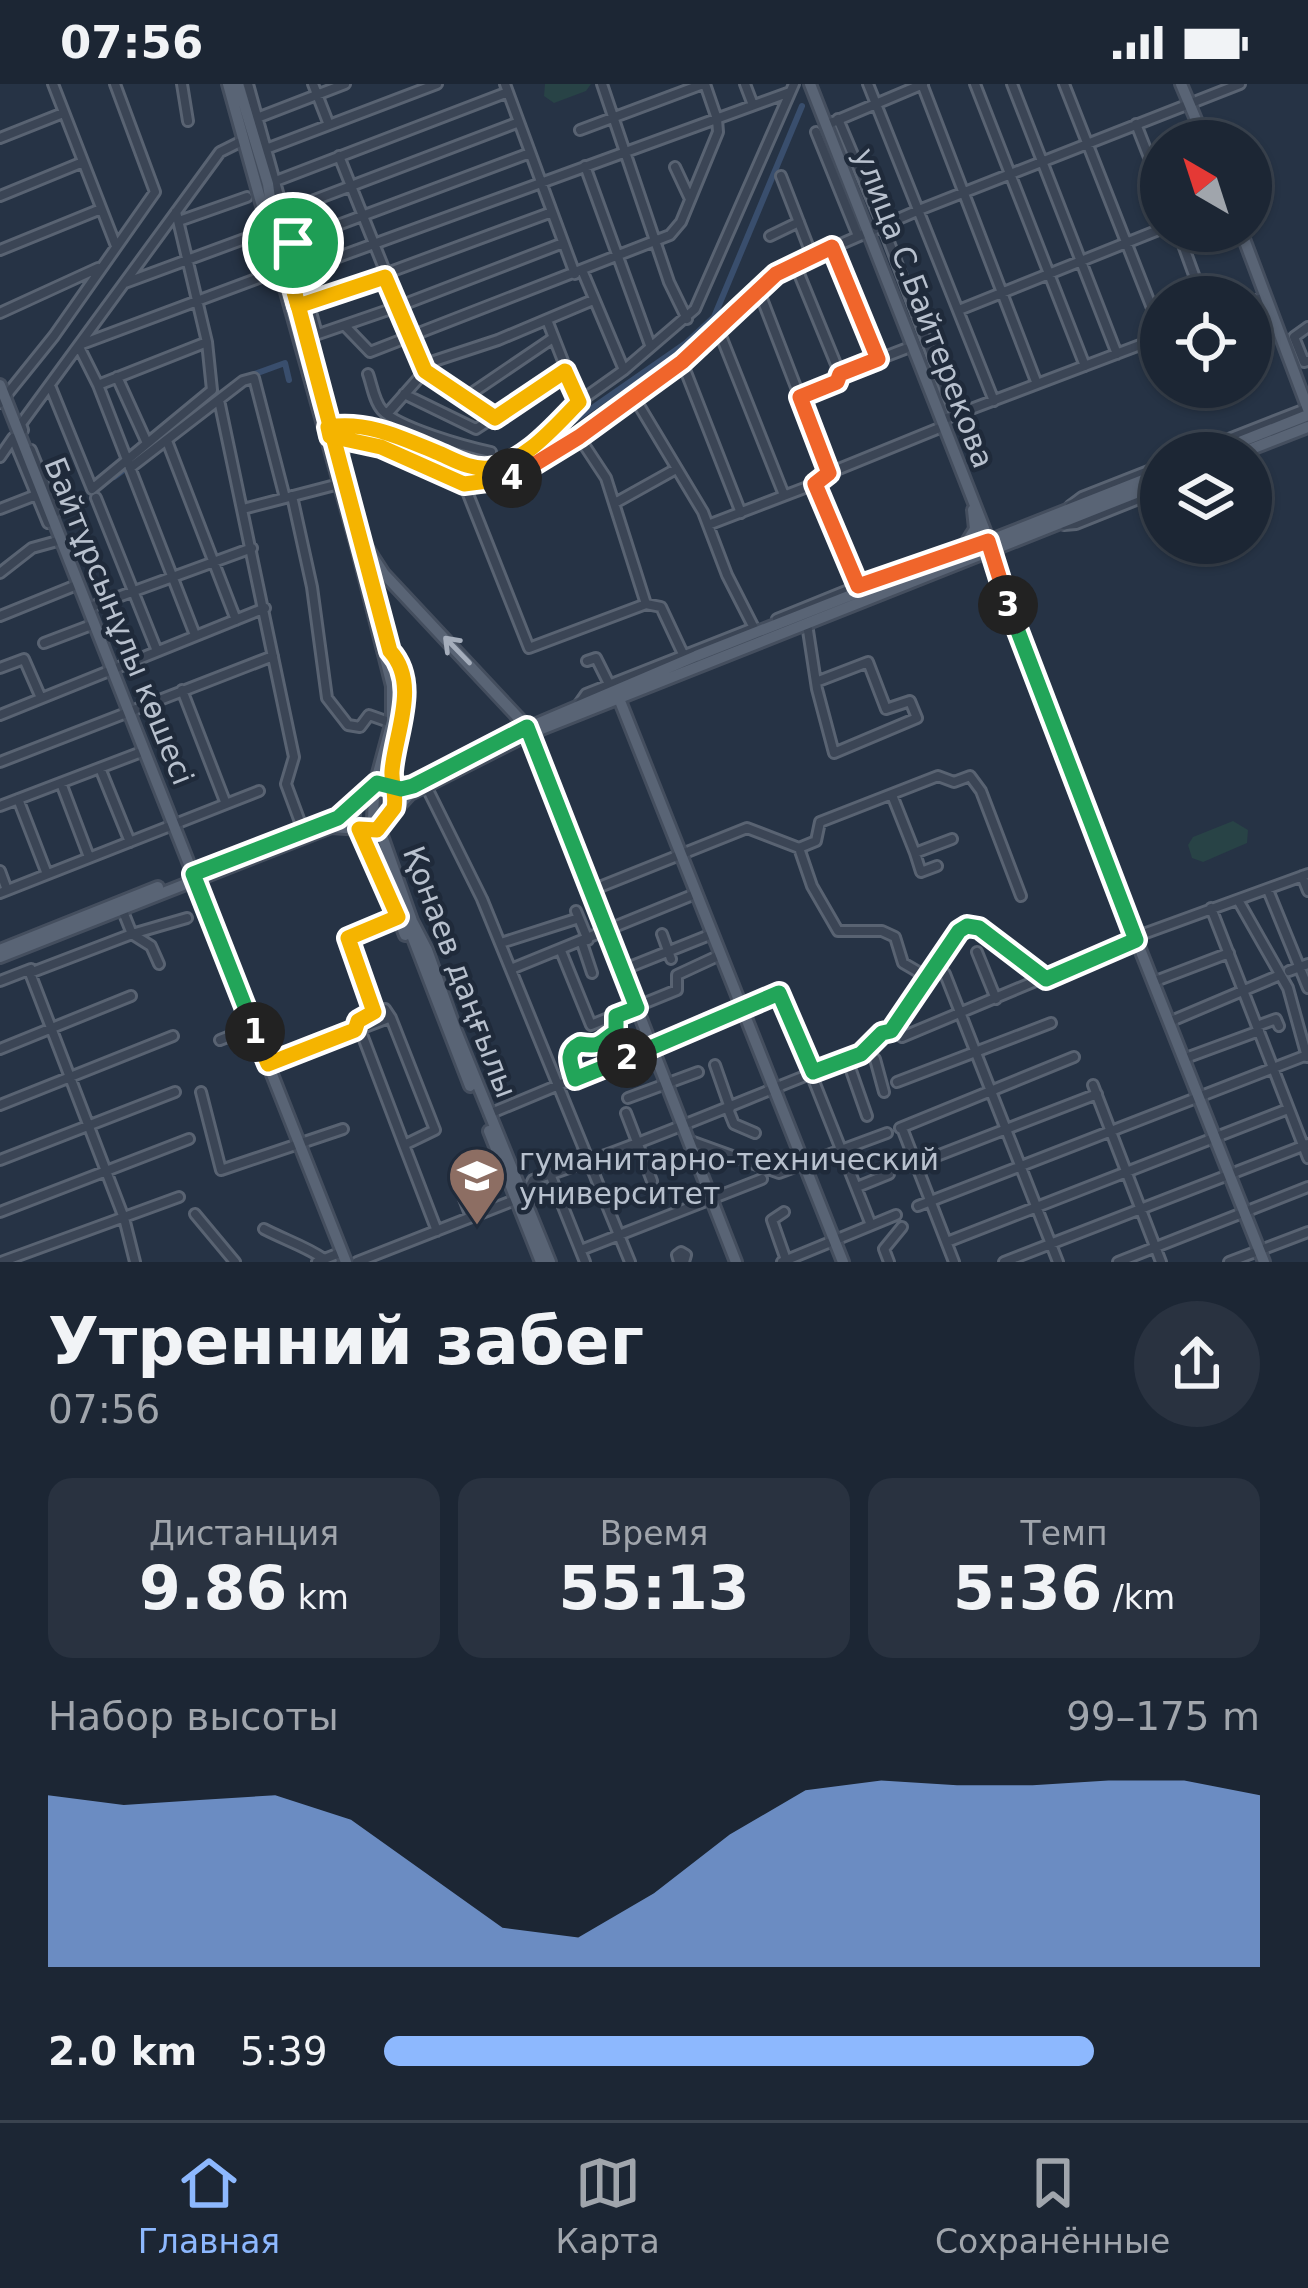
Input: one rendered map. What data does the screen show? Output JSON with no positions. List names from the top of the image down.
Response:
{
  "streets": {
    "main road": ["улица С.Байтерекова", "Байтұрсынұлы көшесі", "Қонаев даңғылы"]
  },
  "places": {
    "school or university": ["гуманитарно-технический университет"]
  },
  "north": "top left",
  "page": {
    "status": "07:56",
    "pins": [
      "4",
      "3",
      "1",
      "2"
    ],
    "heading": ["Утренний забег", "07:56"],
    "stats": [
      ["Дистанция", "9.86 km"],
      ["Время", "55:13"],
      ["Темп", "5:36 /km"]
    ],
    "chart": ["Набор высоты", "99–175 m"],
    "list": [
      {
        "name": "2.0 km",
        "note": "5:39"
      }
    ],
    "tabs": ["Главная", "Карта", "Сохранённые"]
  }
}
